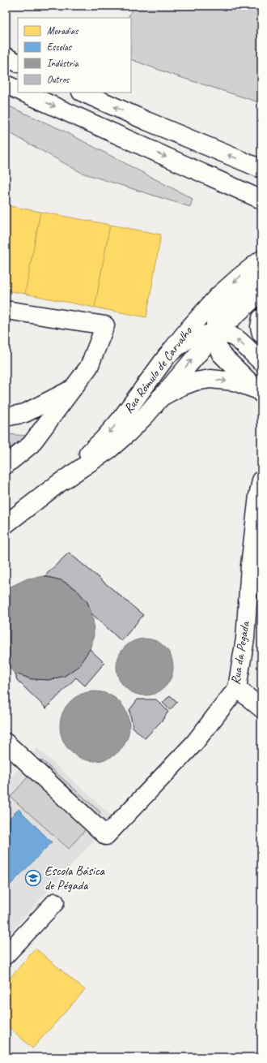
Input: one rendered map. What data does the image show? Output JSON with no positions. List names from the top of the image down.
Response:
{
  "streets": {
    "main road": ["Rua Rómulo de Carvalho", "Rua da Pegada"]
  },
  "places": {
    "school or university": ["Escola Básica de Pégada"]
  },
  "legend": [
    "Moradias",
    "Escolas",
    "Indústria",
    "Outros"
  ]
}
